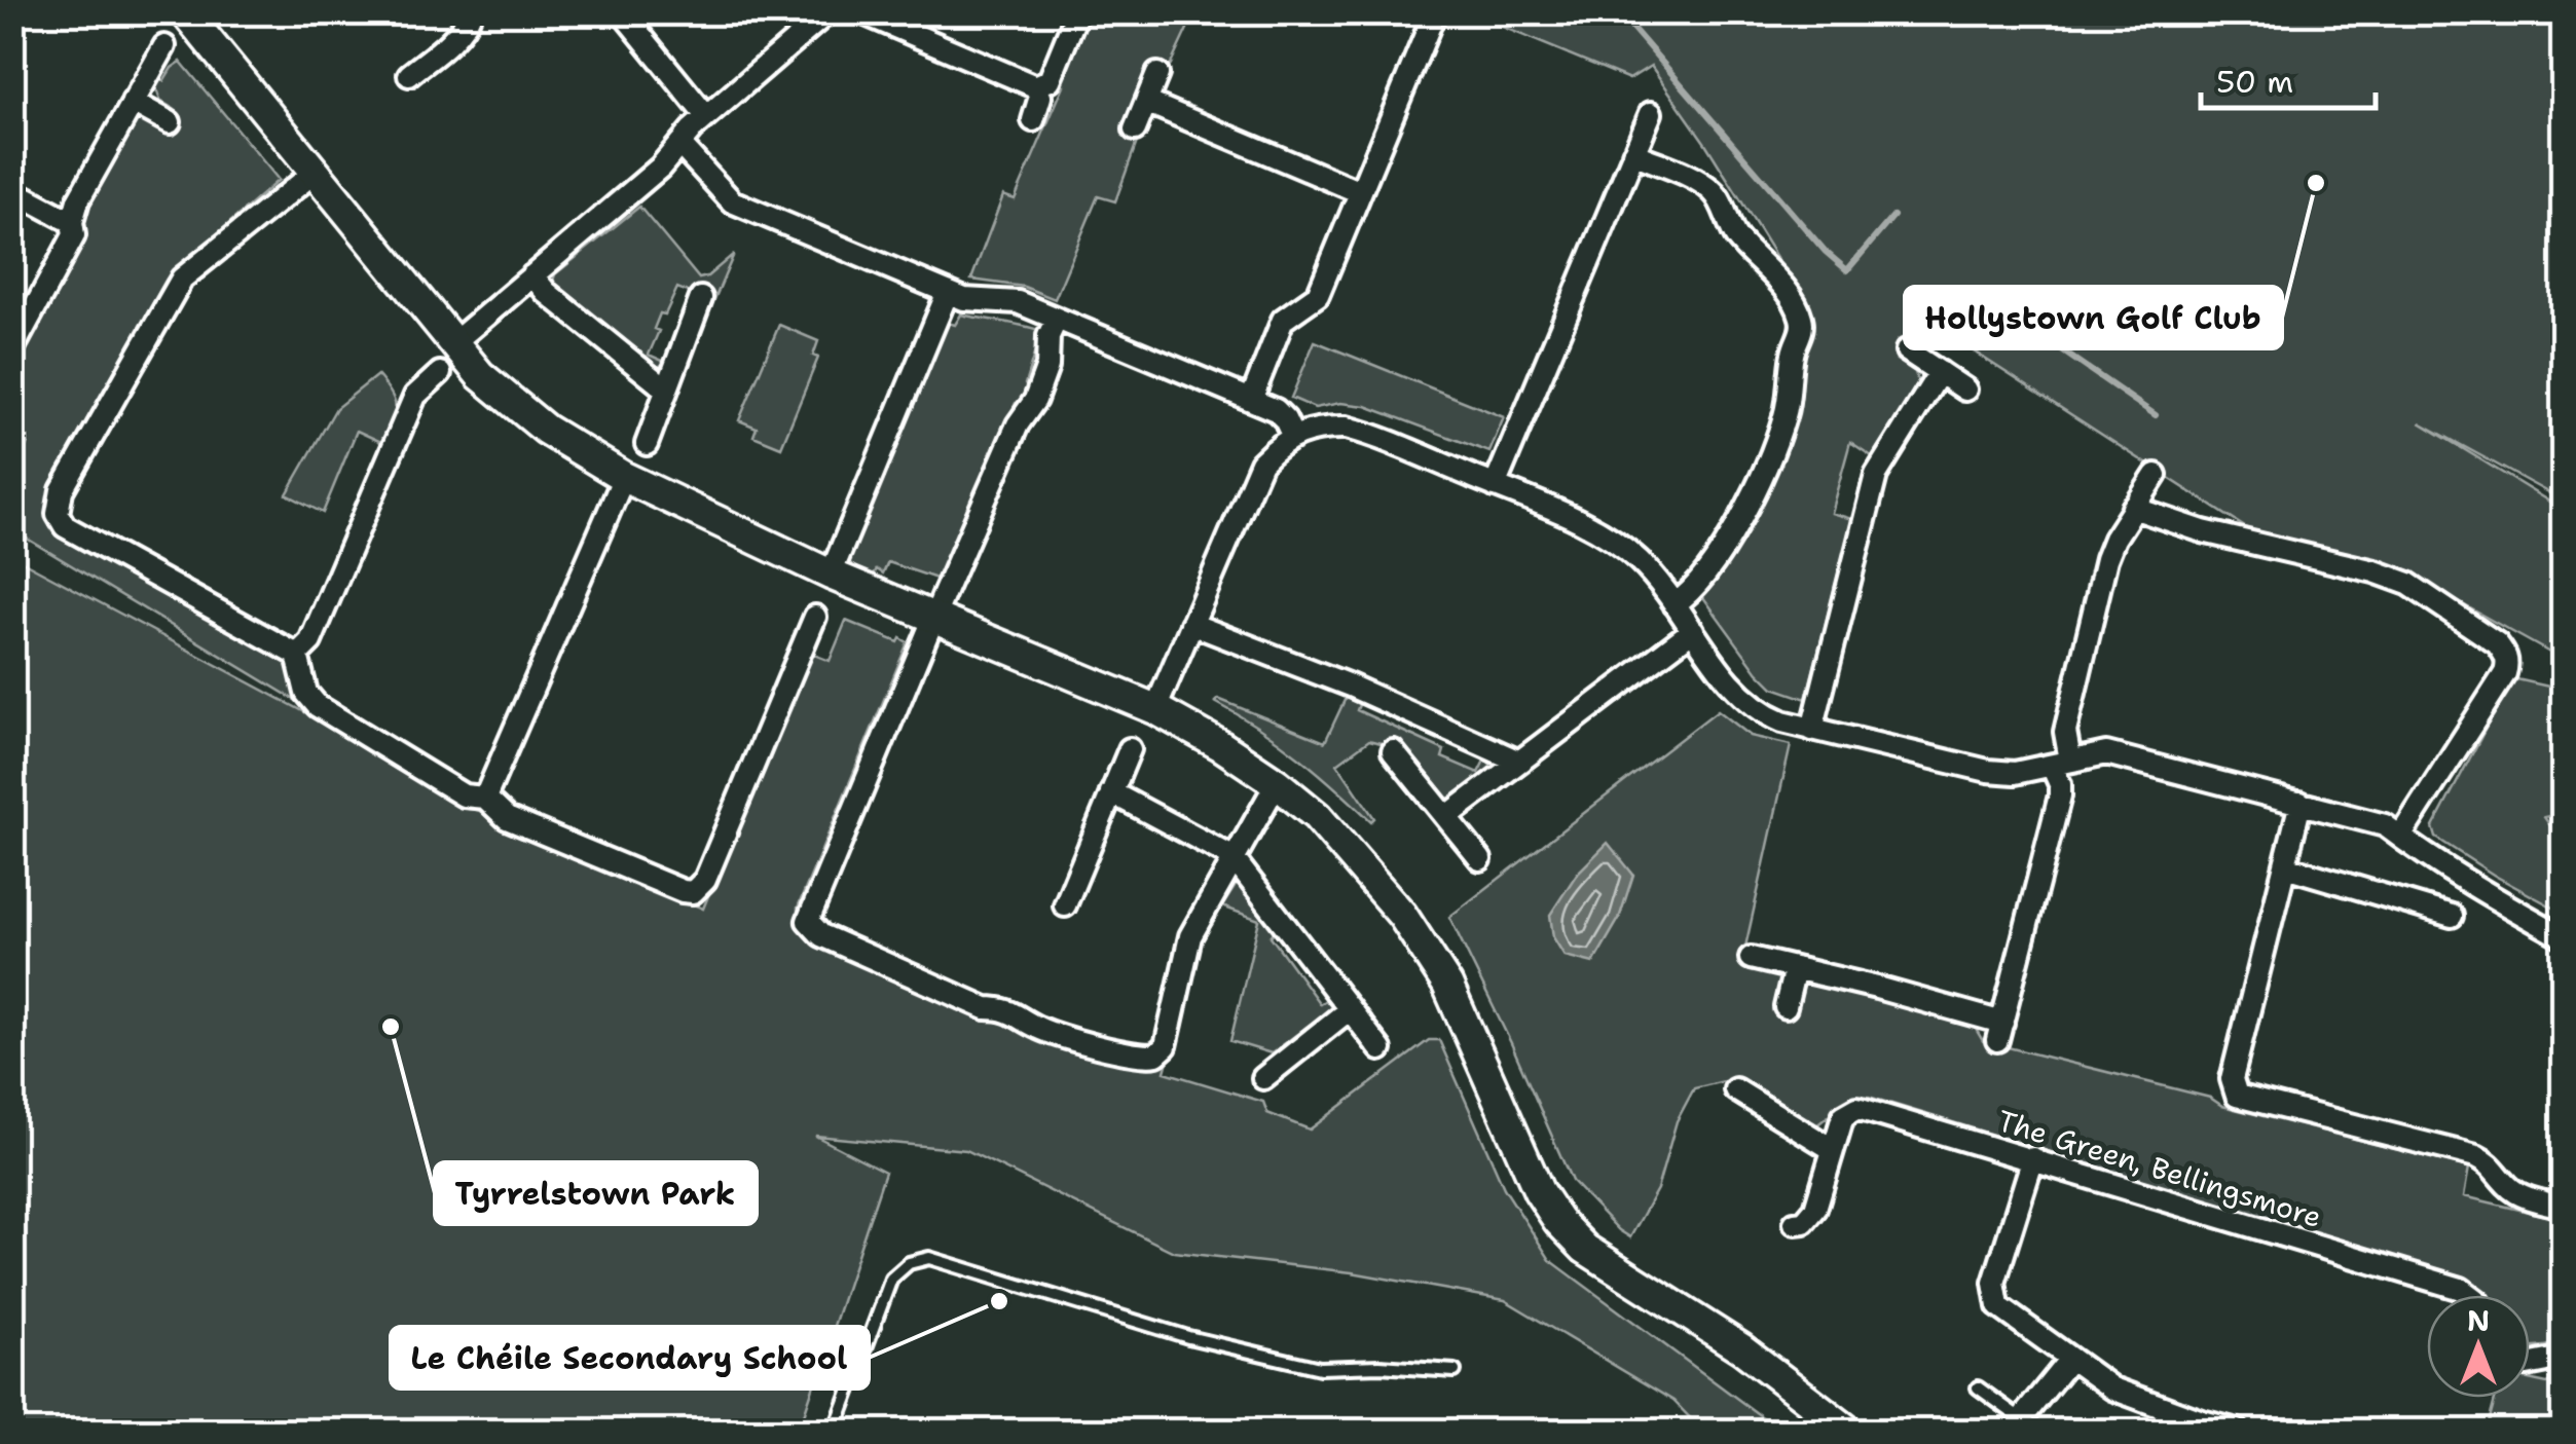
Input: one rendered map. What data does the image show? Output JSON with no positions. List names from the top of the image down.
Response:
{
  "streets": {
    "street": ["The Green, Bellingsmore"]
  },
  "places": ["Hollystown Golf Club", "Tyrrelstown Park", "Le Chéile Secondary School"],
  "scale_bar": "50 m",
  "north": "top"
}
